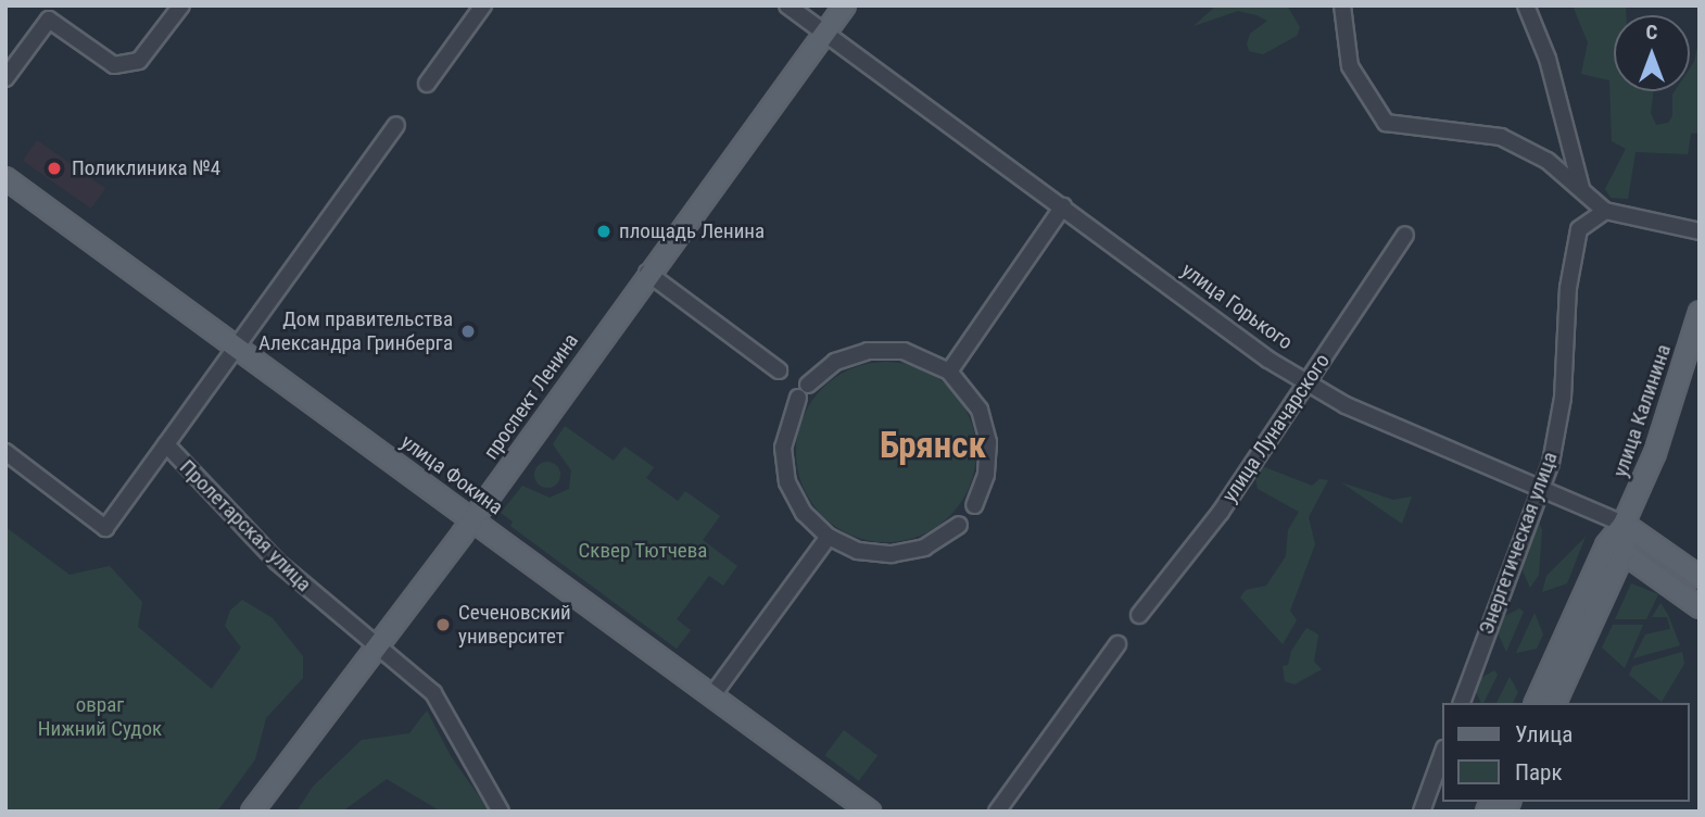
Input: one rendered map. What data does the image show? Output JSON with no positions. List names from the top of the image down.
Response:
{
  "streets": {
    "main road": [
      "улица Горького",
      "проспект Ленина",
      "улица Калинина",
      "улица Фокина"
    ],
    "street": ["улица Луначарского", "Пролетарская улица", "Энергетическая улица"]
  },
  "crossings": [
    ["улица Горького", "проспект Ленина"],
    ["улица Горького", "улица Калинина"],
    ["улица Горького", "улица Луначарского"],
    ["улица Горького", "Энергетическая улица"],
    ["проспект Ленина", "улица Фокина"],
    ["проспект Ленина", "Пролетарская улица"]
  ],
  "districts": ["Брянск"],
  "parks": ["Сквер Тютчева", "овраг Нижний Судок"],
  "places": [
    "Поликлиника №4",
    "площадь Ленина",
    "Дом правительства Александра Гринберга",
    "Сеченовский университет"
  ],
  "legend": ["Улица", "Парк"],
  "north": "top"
}
